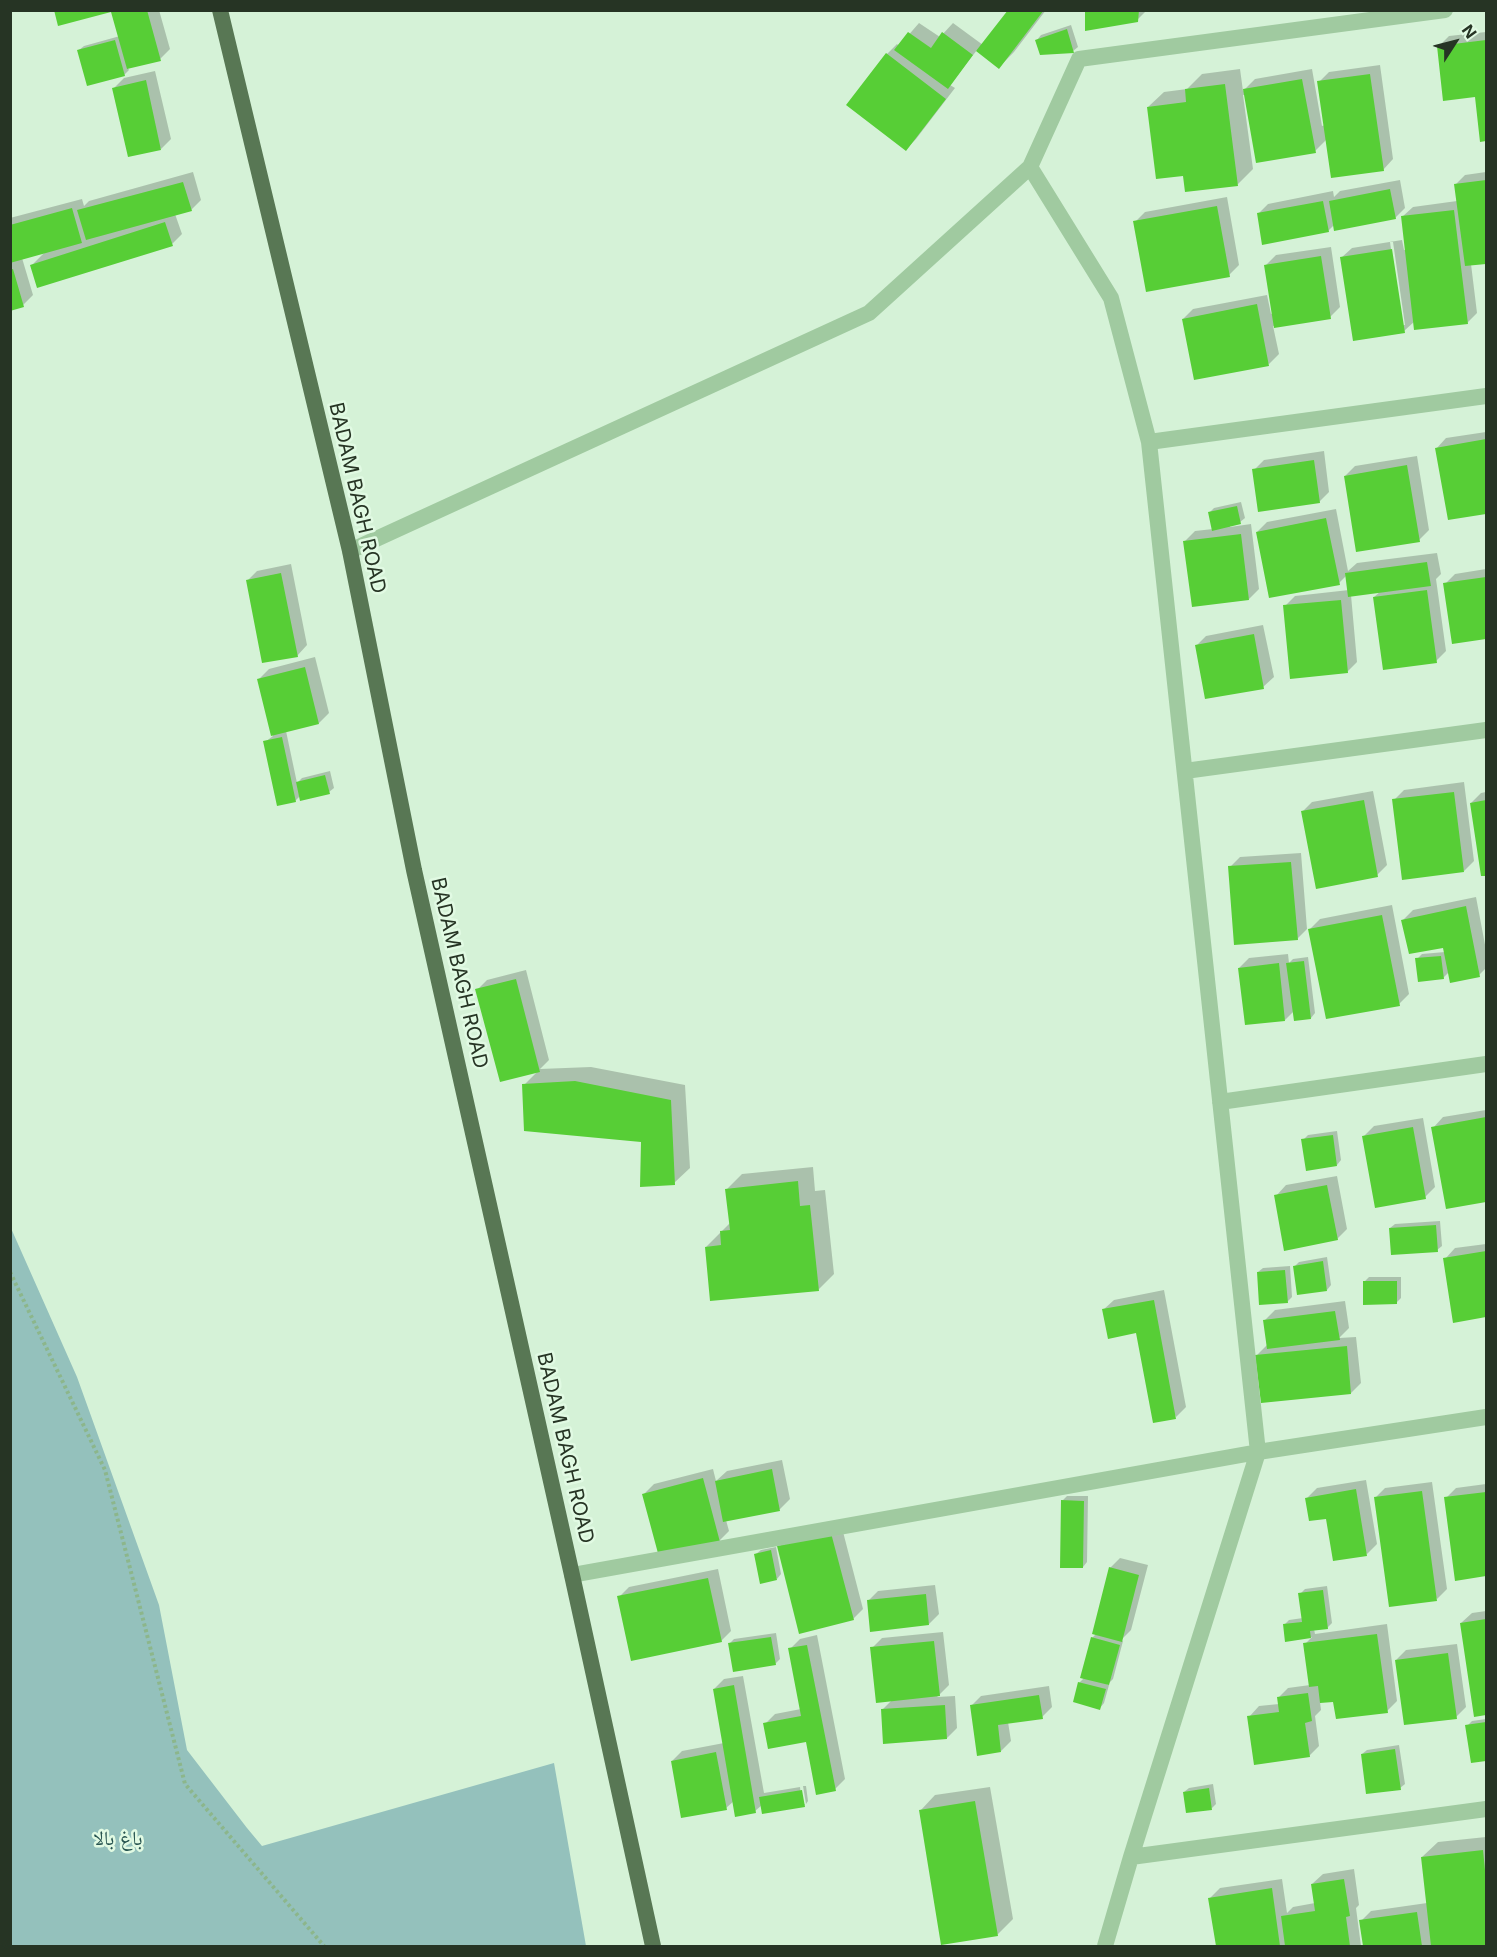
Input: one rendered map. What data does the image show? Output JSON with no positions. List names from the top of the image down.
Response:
{
  "streets": {
    "main road": ["BADAM BAGH ROAD"]
  },
  "parks": ["باغ بالا"],
  "north": "top right"
}
